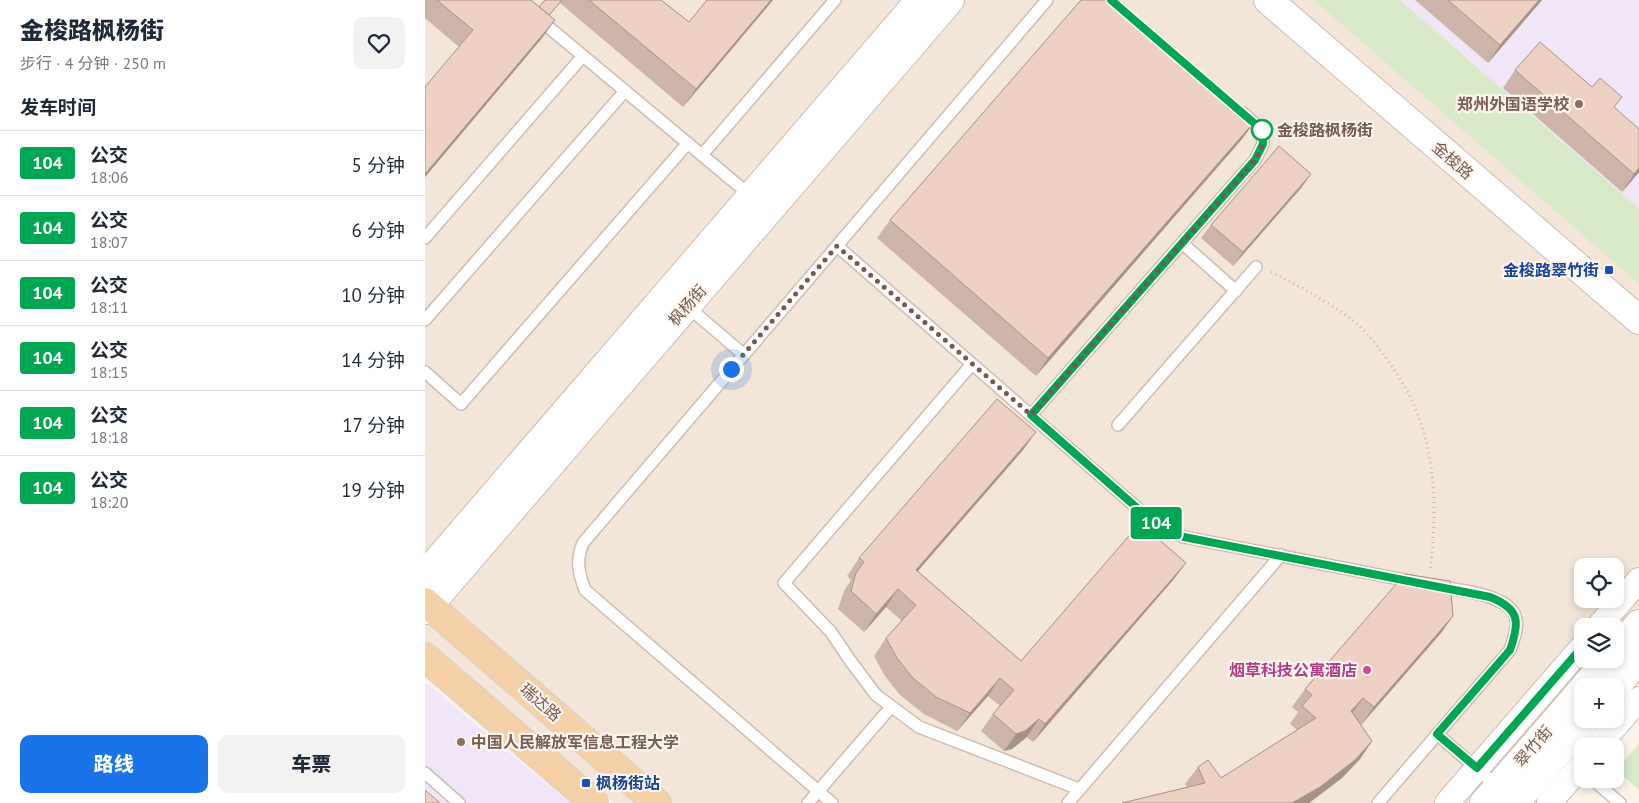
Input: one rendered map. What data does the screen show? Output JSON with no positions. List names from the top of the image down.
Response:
{
  "streets": {
    "main road": ["瑞达路"],
    "street": ["金梭路", "枫杨街", "翠竹街"]
  },
  "crossings": [
    ["枫杨街", "瑞达路"]
  ],
  "places": {
    "other": [
      "郑州外国语学校",
      "金梭路枫杨街",
      "烟草科技公寓酒店",
      "中国人民解放军信息工程大学"
    ],
    "transit": ["金梭路翠竹街", "枫杨街站"]
  },
  "lines": ["bus line 104"],
  "page": {
    "heading": [
      ["金梭路枫杨街", "步行 · 4 分钟 · 250 m"],
      "发车时间"
    ],
    "on_map": "104",
    "list": [
      {
        "mark": "104",
        "name": "公交",
        "note": "18:06",
        "value": "5 分钟"
      },
      {
        "mark": "104",
        "name": "公交",
        "note": "18:07",
        "value": "6 分钟"
      },
      {
        "mark": "104",
        "name": "公交",
        "note": "18:11",
        "value": "10 分钟"
      },
      {
        "mark": "104",
        "name": "公交",
        "note": "18:15",
        "value": "14 分钟"
      },
      {
        "mark": "104",
        "name": "公交",
        "note": "18:18",
        "value": "17 分钟"
      },
      {
        "mark": "104",
        "name": "公交",
        "note": "18:20",
        "value": "19 分钟"
      }
    ],
    "map_buttons": ["+", "−"],
    "buttons": ["路线", "车票"]
  }
}
